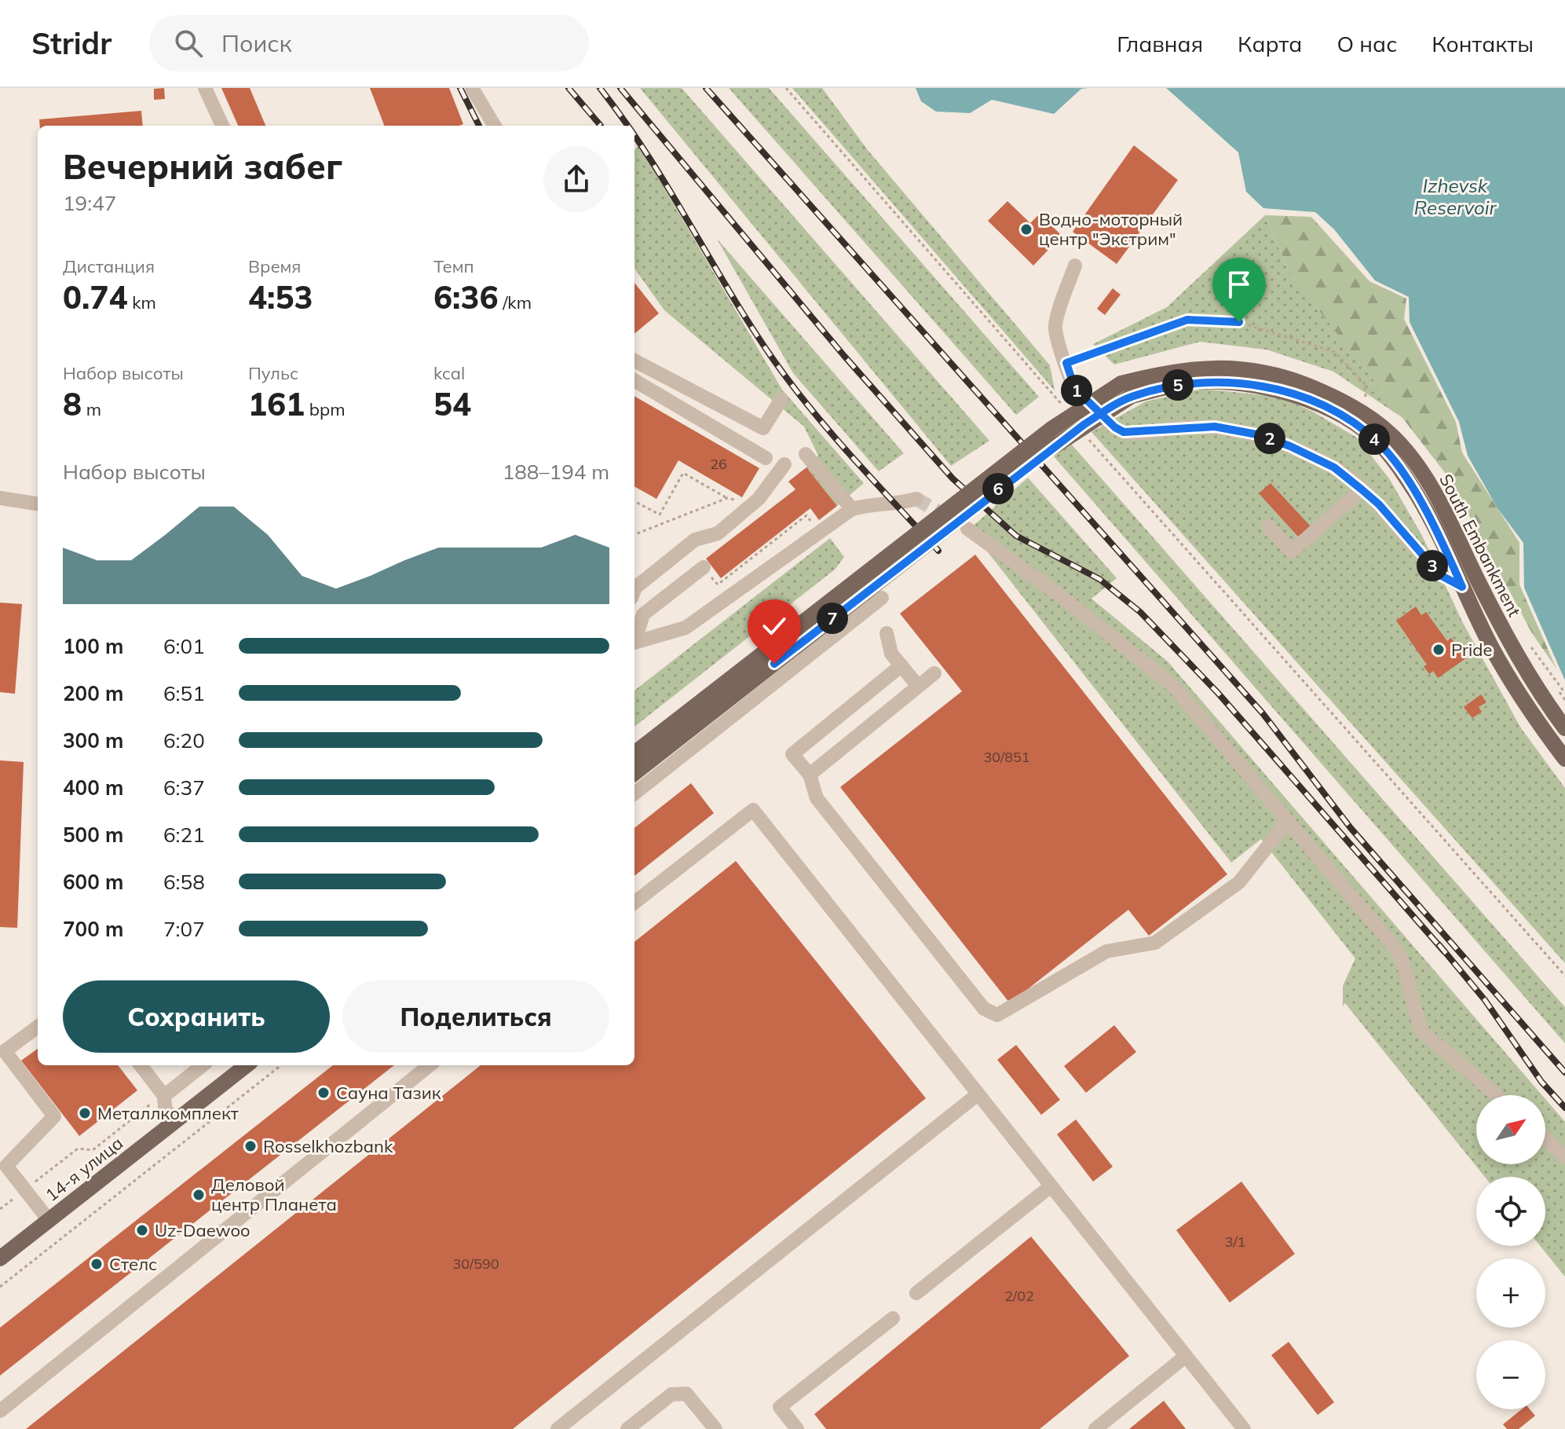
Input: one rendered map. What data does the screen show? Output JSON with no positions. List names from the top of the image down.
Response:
{
  "streets": {
    "main road": ["South Embankment", "14-я улица"]
  },
  "water": ["Izhevsk Reservoir"],
  "places": [
    "Водно-моторный центр \"Экстрим\"",
    "Pride",
    "Сауна Тазик",
    "Металлкомплект",
    "Rosselkhozbank",
    "Деловой центр Планета",
    "Uz-Daewoo",
    "Стелс"
  ],
  "house_numbers": [
    "26",
    "30/851",
    "3/1",
    "30/590",
    "2/02"
  ],
  "north": "top right",
  "page": {
    "header": "Stridr",
    "search": "Поиск",
    "nav": [
      "Главная",
      "Карта",
      "О нас",
      "Контакты"
    ],
    "heading": ["Вечерний забег", "19:47"],
    "stats": [
      ["Дистанция", "0.74 km"],
      ["Время", "4:53"],
      ["Темп", "6:36 /km"],
      ["Набор высоты", "8 m"],
      ["Пульс", "161 bpm"],
      ["kcal", "54"]
    ],
    "pins": [
      "5",
      "1",
      "2",
      "4",
      "6",
      "3",
      "7"
    ],
    "chart": ["Набор высоты", "188–194 m"],
    "list": [
      {
        "name": "100 m",
        "note": "6:01"
      },
      {
        "name": "200 m",
        "note": "6:51"
      },
      {
        "name": "300 m",
        "note": "6:20"
      },
      {
        "name": "400 m",
        "note": "6:37"
      },
      {
        "name": "500 m",
        "note": "6:21"
      },
      {
        "name": "600 m",
        "note": "6:58"
      },
      {
        "name": "700 m",
        "note": "7:07"
      }
    ],
    "buttons": ["Сохранить", "Поделиться"],
    "map_buttons": ["+", "−"]
  }
}
